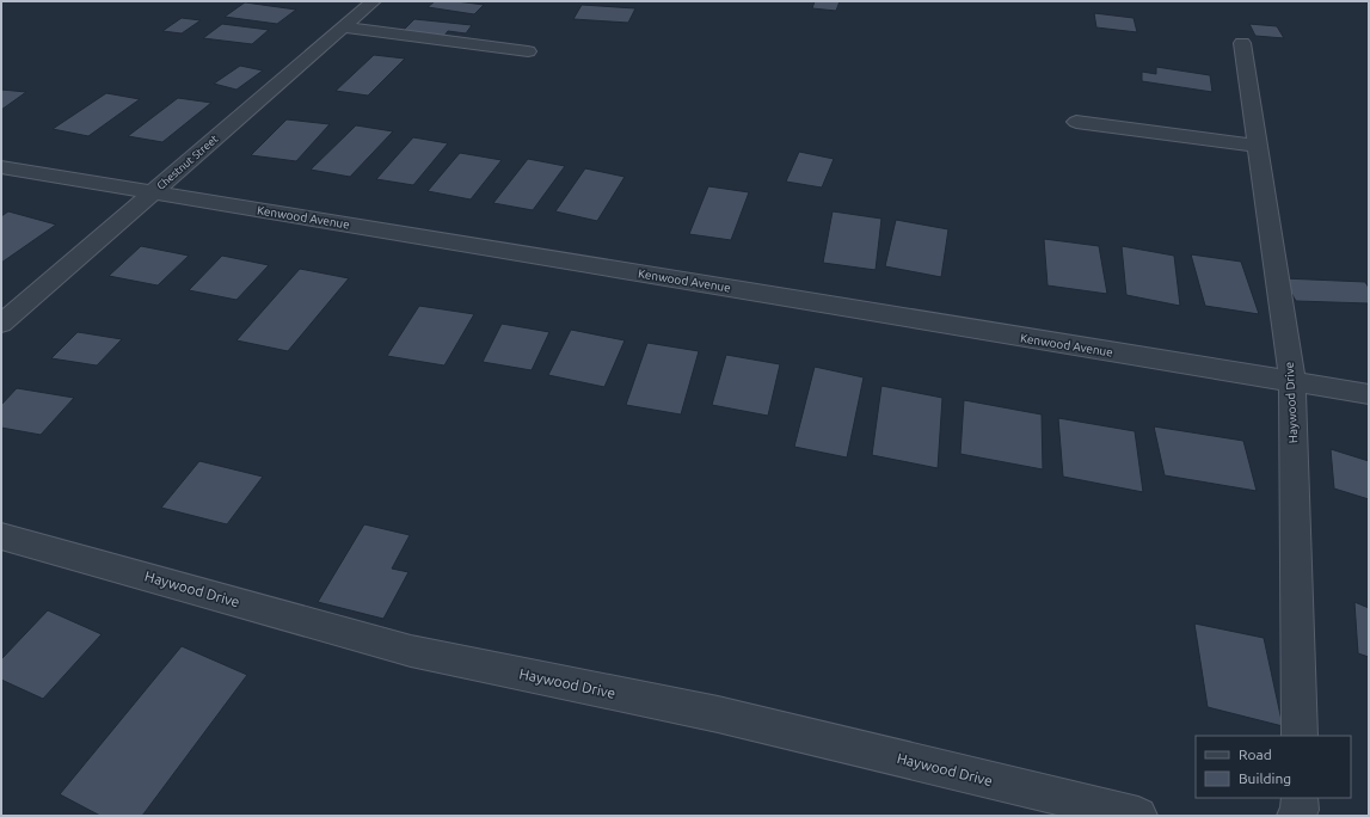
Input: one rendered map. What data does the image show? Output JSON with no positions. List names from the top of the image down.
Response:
{
  "streets": {
    "street": ["Chestnut Street", "Kenwood Avenue", "Haywood Drive"]
  },
  "crossings": [
    ["Chestnut Street", "Kenwood Avenue"],
    ["Kenwood Avenue", "Haywood Drive"]
  ],
  "legend": ["Road", "Building"]
}
